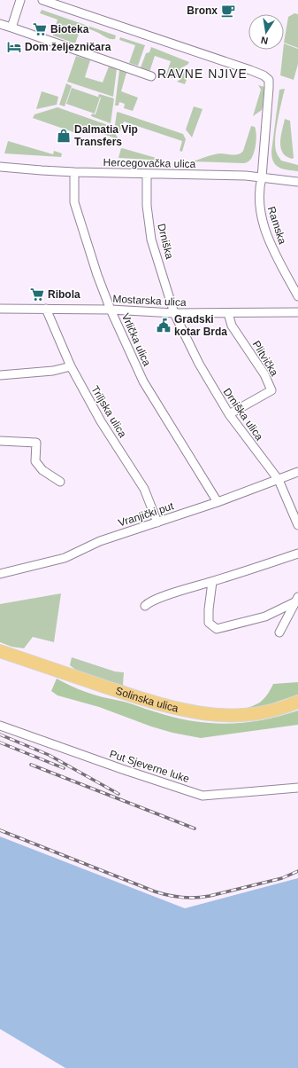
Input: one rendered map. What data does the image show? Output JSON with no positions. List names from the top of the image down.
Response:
{
  "streets": {
    "main road": ["Solinska ulica"],
    "street": [
      "Hercegovačka ulica",
      "Ramska",
      "Drniška",
      "Mostarska ulica",
      "Vrlička ulica",
      "Plitvička",
      "Triljska ulica",
      "Drniška ulica",
      "Vranjički put",
      "Put Sjeverne luke"
    ]
  },
  "crossings": [
    ["Hercegovačka ulica", "Ramska"],
    ["Hercegovačka ulica", "Drniška"],
    ["Hercegovačka ulica", "Vrlička ulica"],
    ["Drniška", "Mostarska ulica"],
    ["Drniška", "Drniška ulica"],
    ["Mostarska ulica", "Vrlička ulica"],
    ["Mostarska ulica", "Plitvička"],
    ["Mostarska ulica", "Triljska ulica"],
    ["Mostarska ulica", "Drniška ulica"],
    ["Vrlička ulica", "Vranjički put"],
    ["Plitvička", "Drniška ulica"],
    ["Triljska ulica", "Vranjički put"],
    ["Drniška ulica", "Vranjički put"]
  ],
  "districts": ["RAVNE NJIVE"],
  "places": {
    "cafe": ["Bronx"],
    "supermarket": ["Bioteka", "Ribola"],
    "hotel": ["Dom željezničara"],
    "shop": ["Dalmatia Vip Transfers"],
    "public building": ["Gradski kotar Brda"]
  },
  "north": "bottom"
}
